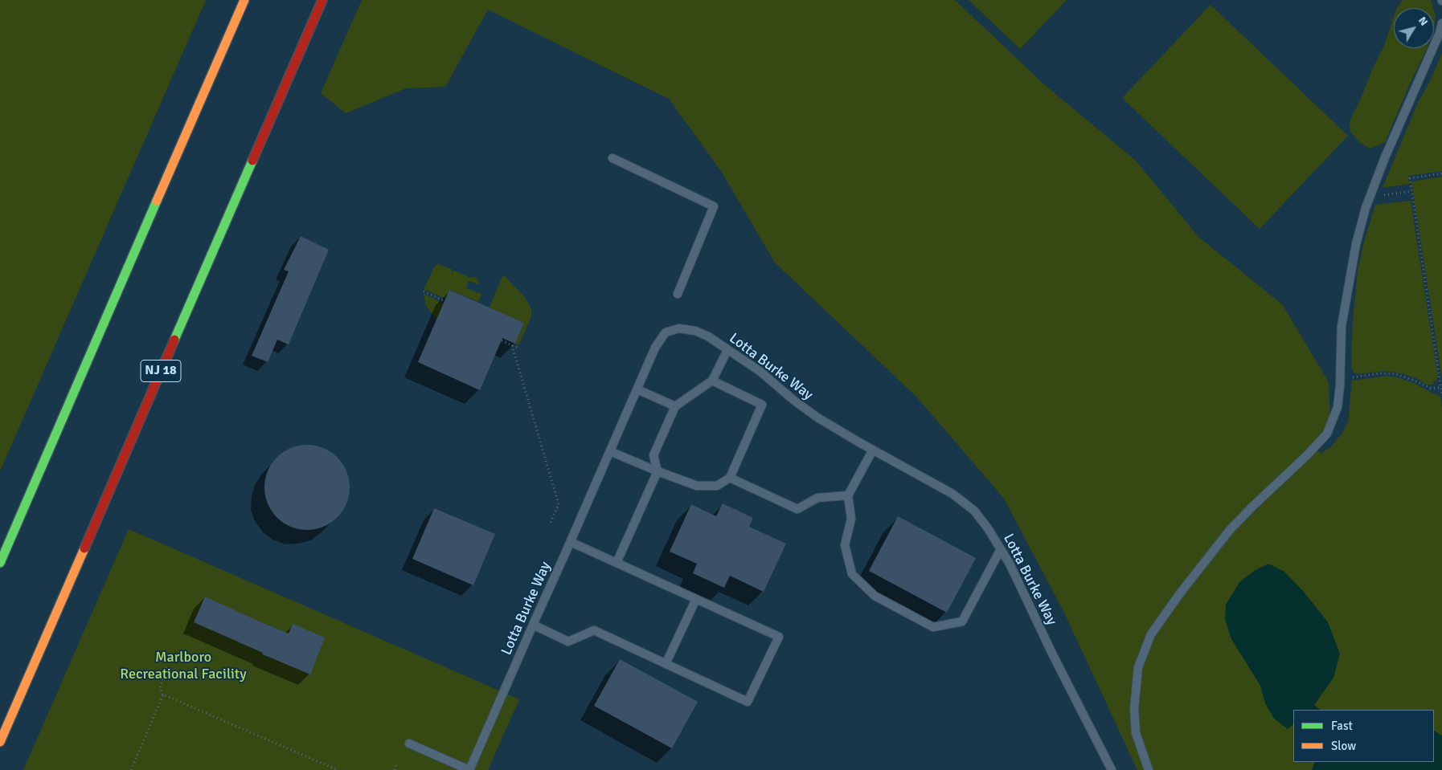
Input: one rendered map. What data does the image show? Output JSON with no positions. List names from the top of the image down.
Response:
{
  "streets": {
    "highway": ["NJ 18"],
    "lane": ["Lotta Burke Way"]
  },
  "parks": ["Marlboro Recreational Facility"],
  "legend": ["Fast", "Slow"],
  "north": "top right"
}
